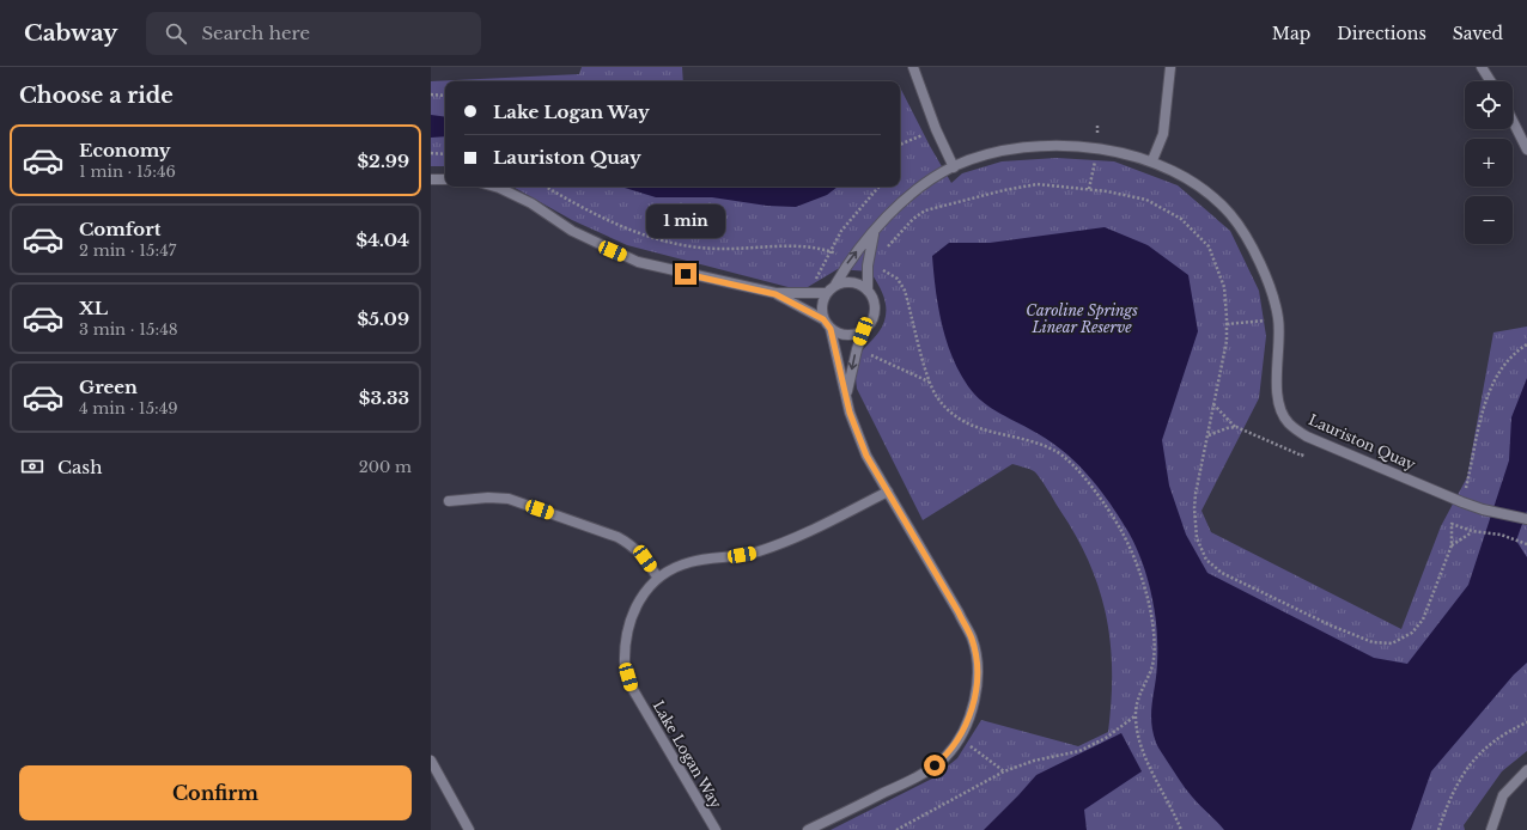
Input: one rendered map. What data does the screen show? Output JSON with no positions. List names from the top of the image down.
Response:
{
  "streets": {
    "street": ["Lauriston Quay", "Lake Logan Way"]
  },
  "parks": ["Caroline Springs Linear Reserve"],
  "page": {
    "header": "Cabway",
    "search": "Search here",
    "nav": ["Map", "Directions", "Saved"],
    "heading": "Choose a ride",
    "map_buttons": ["+", "−"],
    "banner": ["Lake Logan Way", "Lauriston Quay"],
    "list": [
      {
        "name": "Economy",
        "note": "1 min · 15:46",
        "value": "$2.99"
      },
      {
        "name": "Comfort",
        "note": "2 min · 15:47",
        "value": "$4.04"
      },
      {
        "name": "XL",
        "note": "3 min · 15:48",
        "value": "$5.09"
      },
      {
        "name": "Green",
        "note": "4 min · 15:49",
        "value": "$3.33"
      }
    ],
    "bubble": "1 min",
    "pay": ["Cash", "200 m"],
    "buttons": "Confirm"
  }
}
